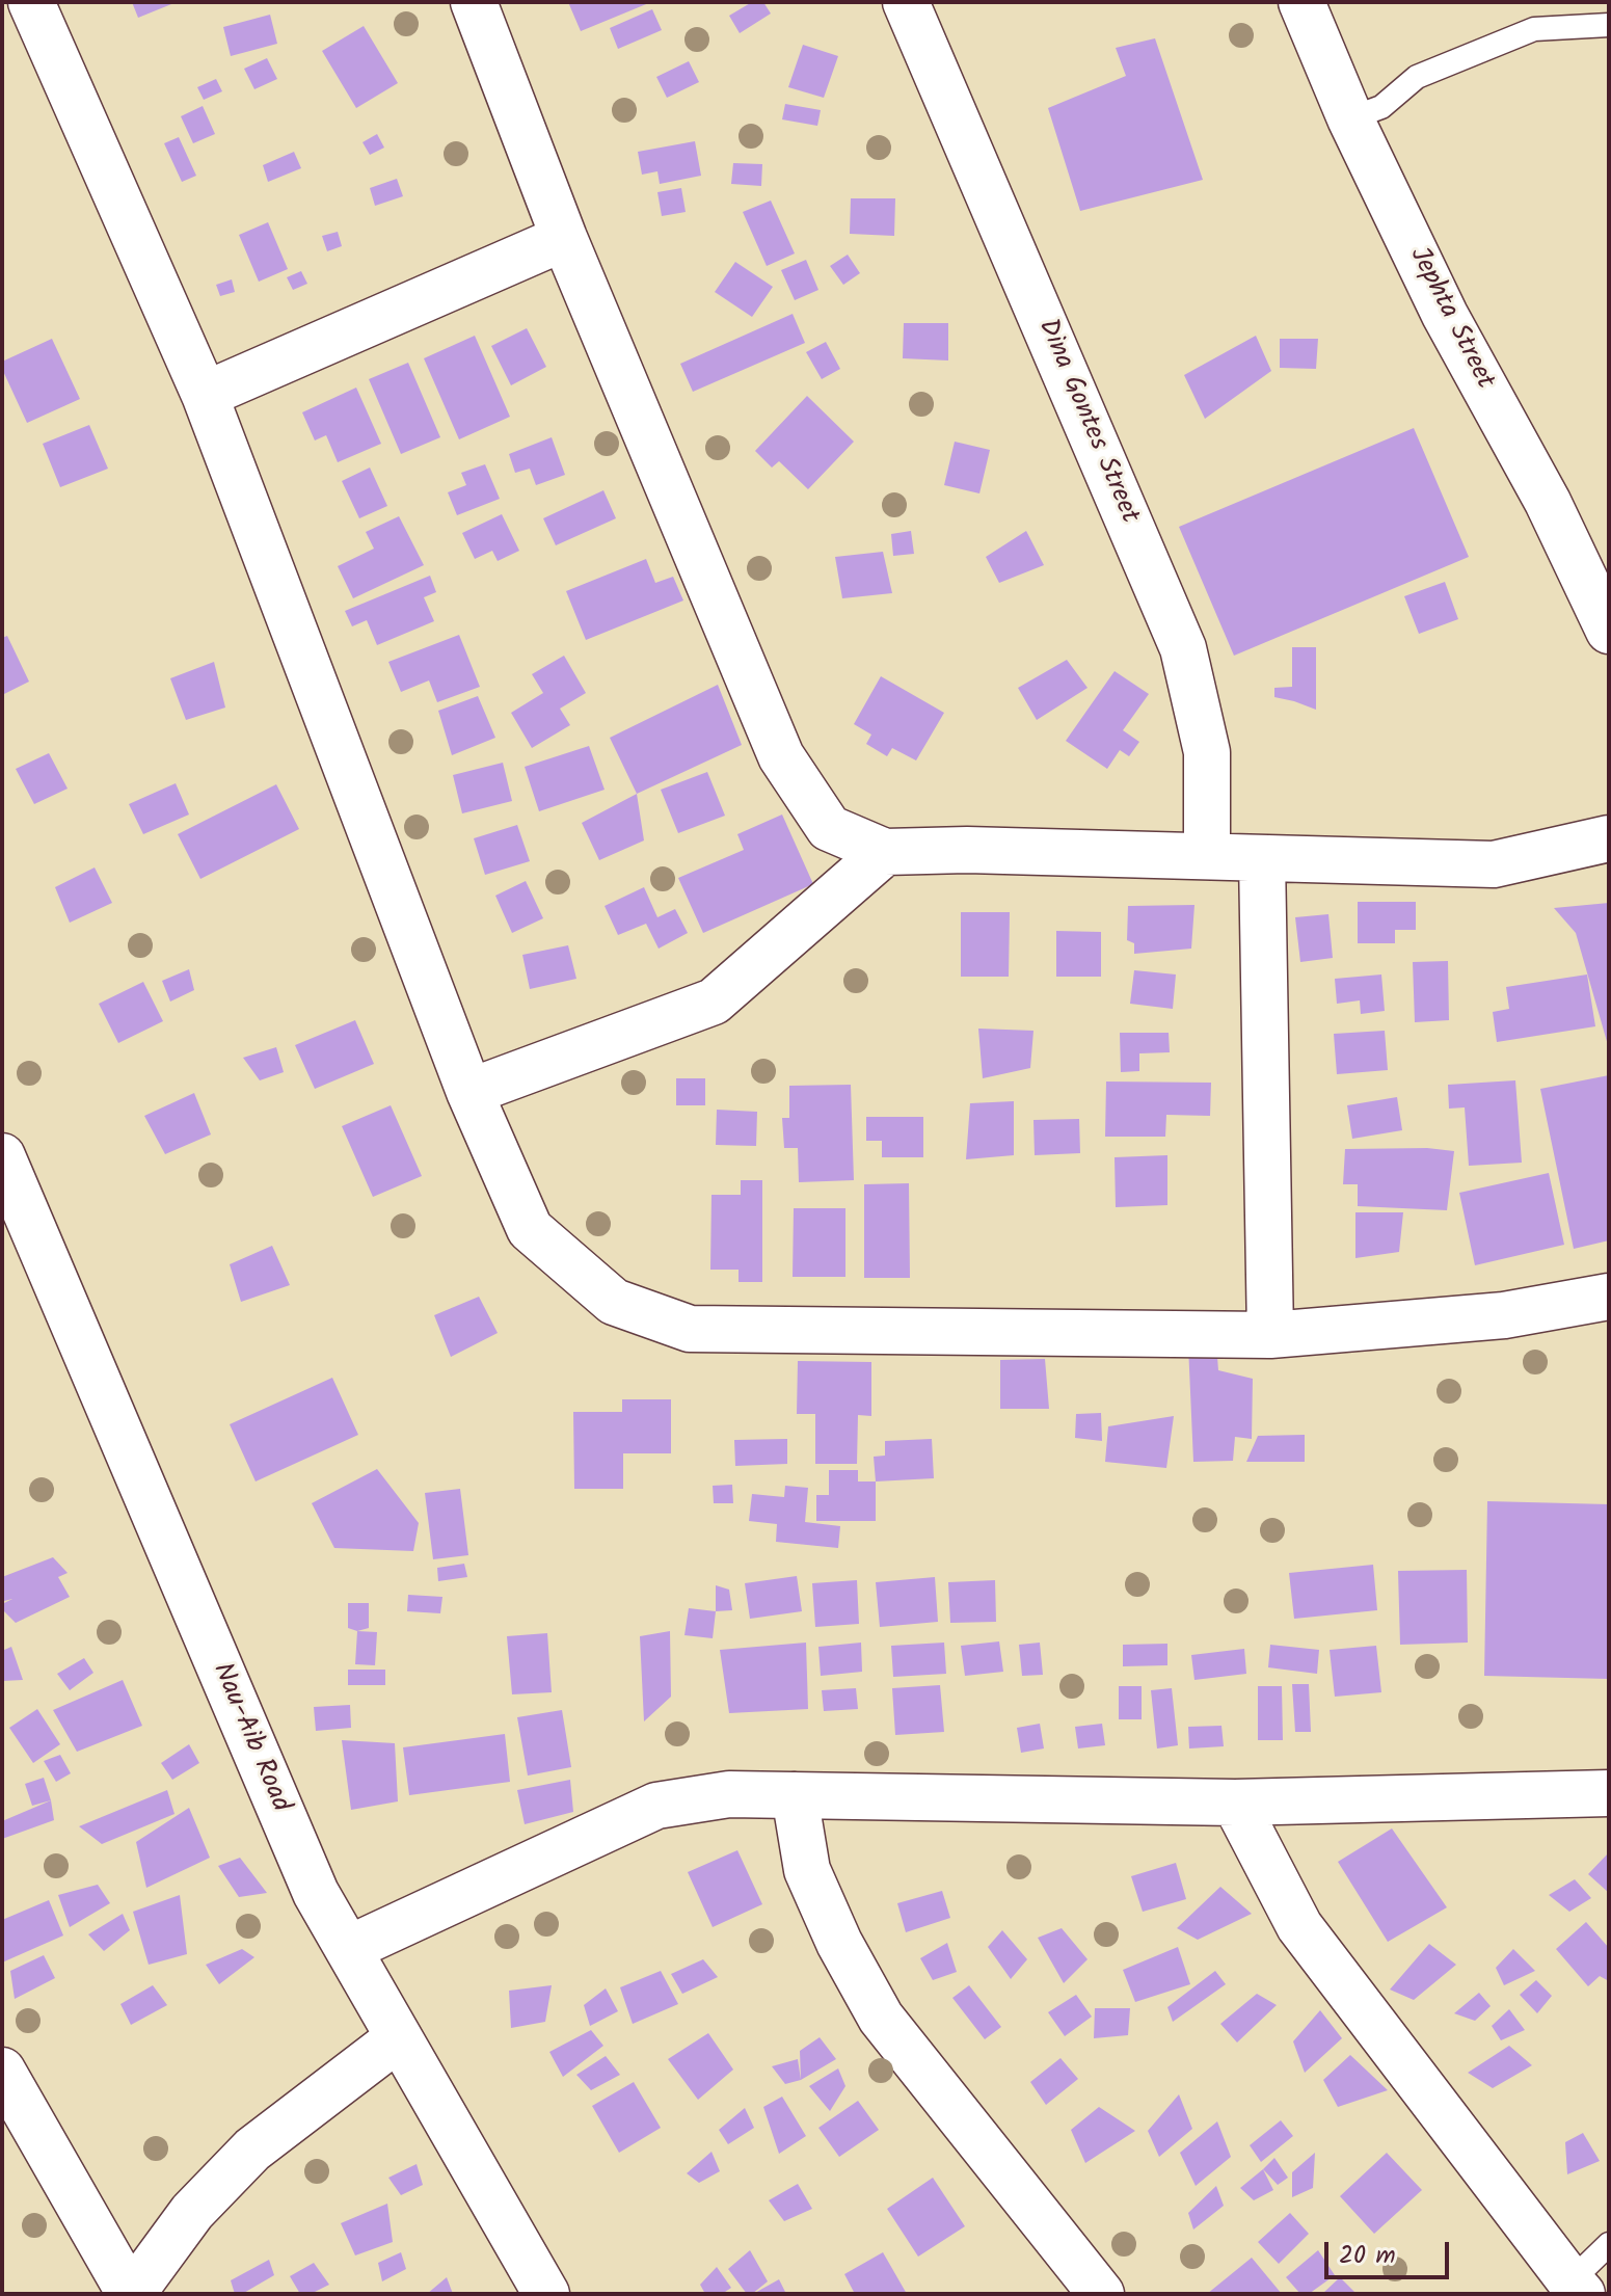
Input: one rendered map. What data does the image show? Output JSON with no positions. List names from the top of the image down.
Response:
{
  "streets": {
    "street": ["Jephta Street", "Dina Gontes Street", "Nau-Aib Road"]
  },
  "scale_bar": "20 m"
}
